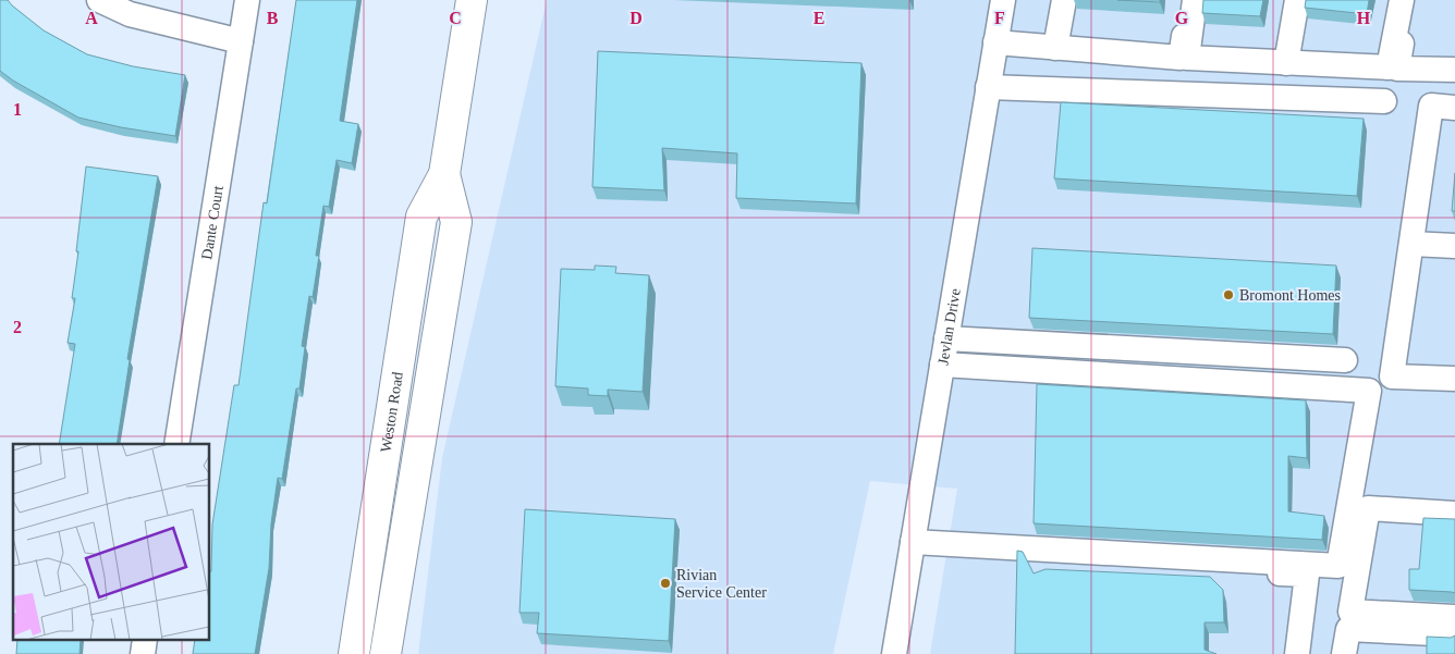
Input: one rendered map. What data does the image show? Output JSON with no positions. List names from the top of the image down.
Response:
{
  "streets": {
    "main road": ["Weston Road"],
    "street": ["Dante Court", "Jevlan Drive"]
  },
  "places": ["Bromont Homes", "Rivian Service Center"],
  "grid": {
    "columns": [
      "A",
      "B",
      "C",
      "D",
      "E",
      "F",
      "G",
      "H"
    ],
    "rows": ["1", "2"]
  }
}
